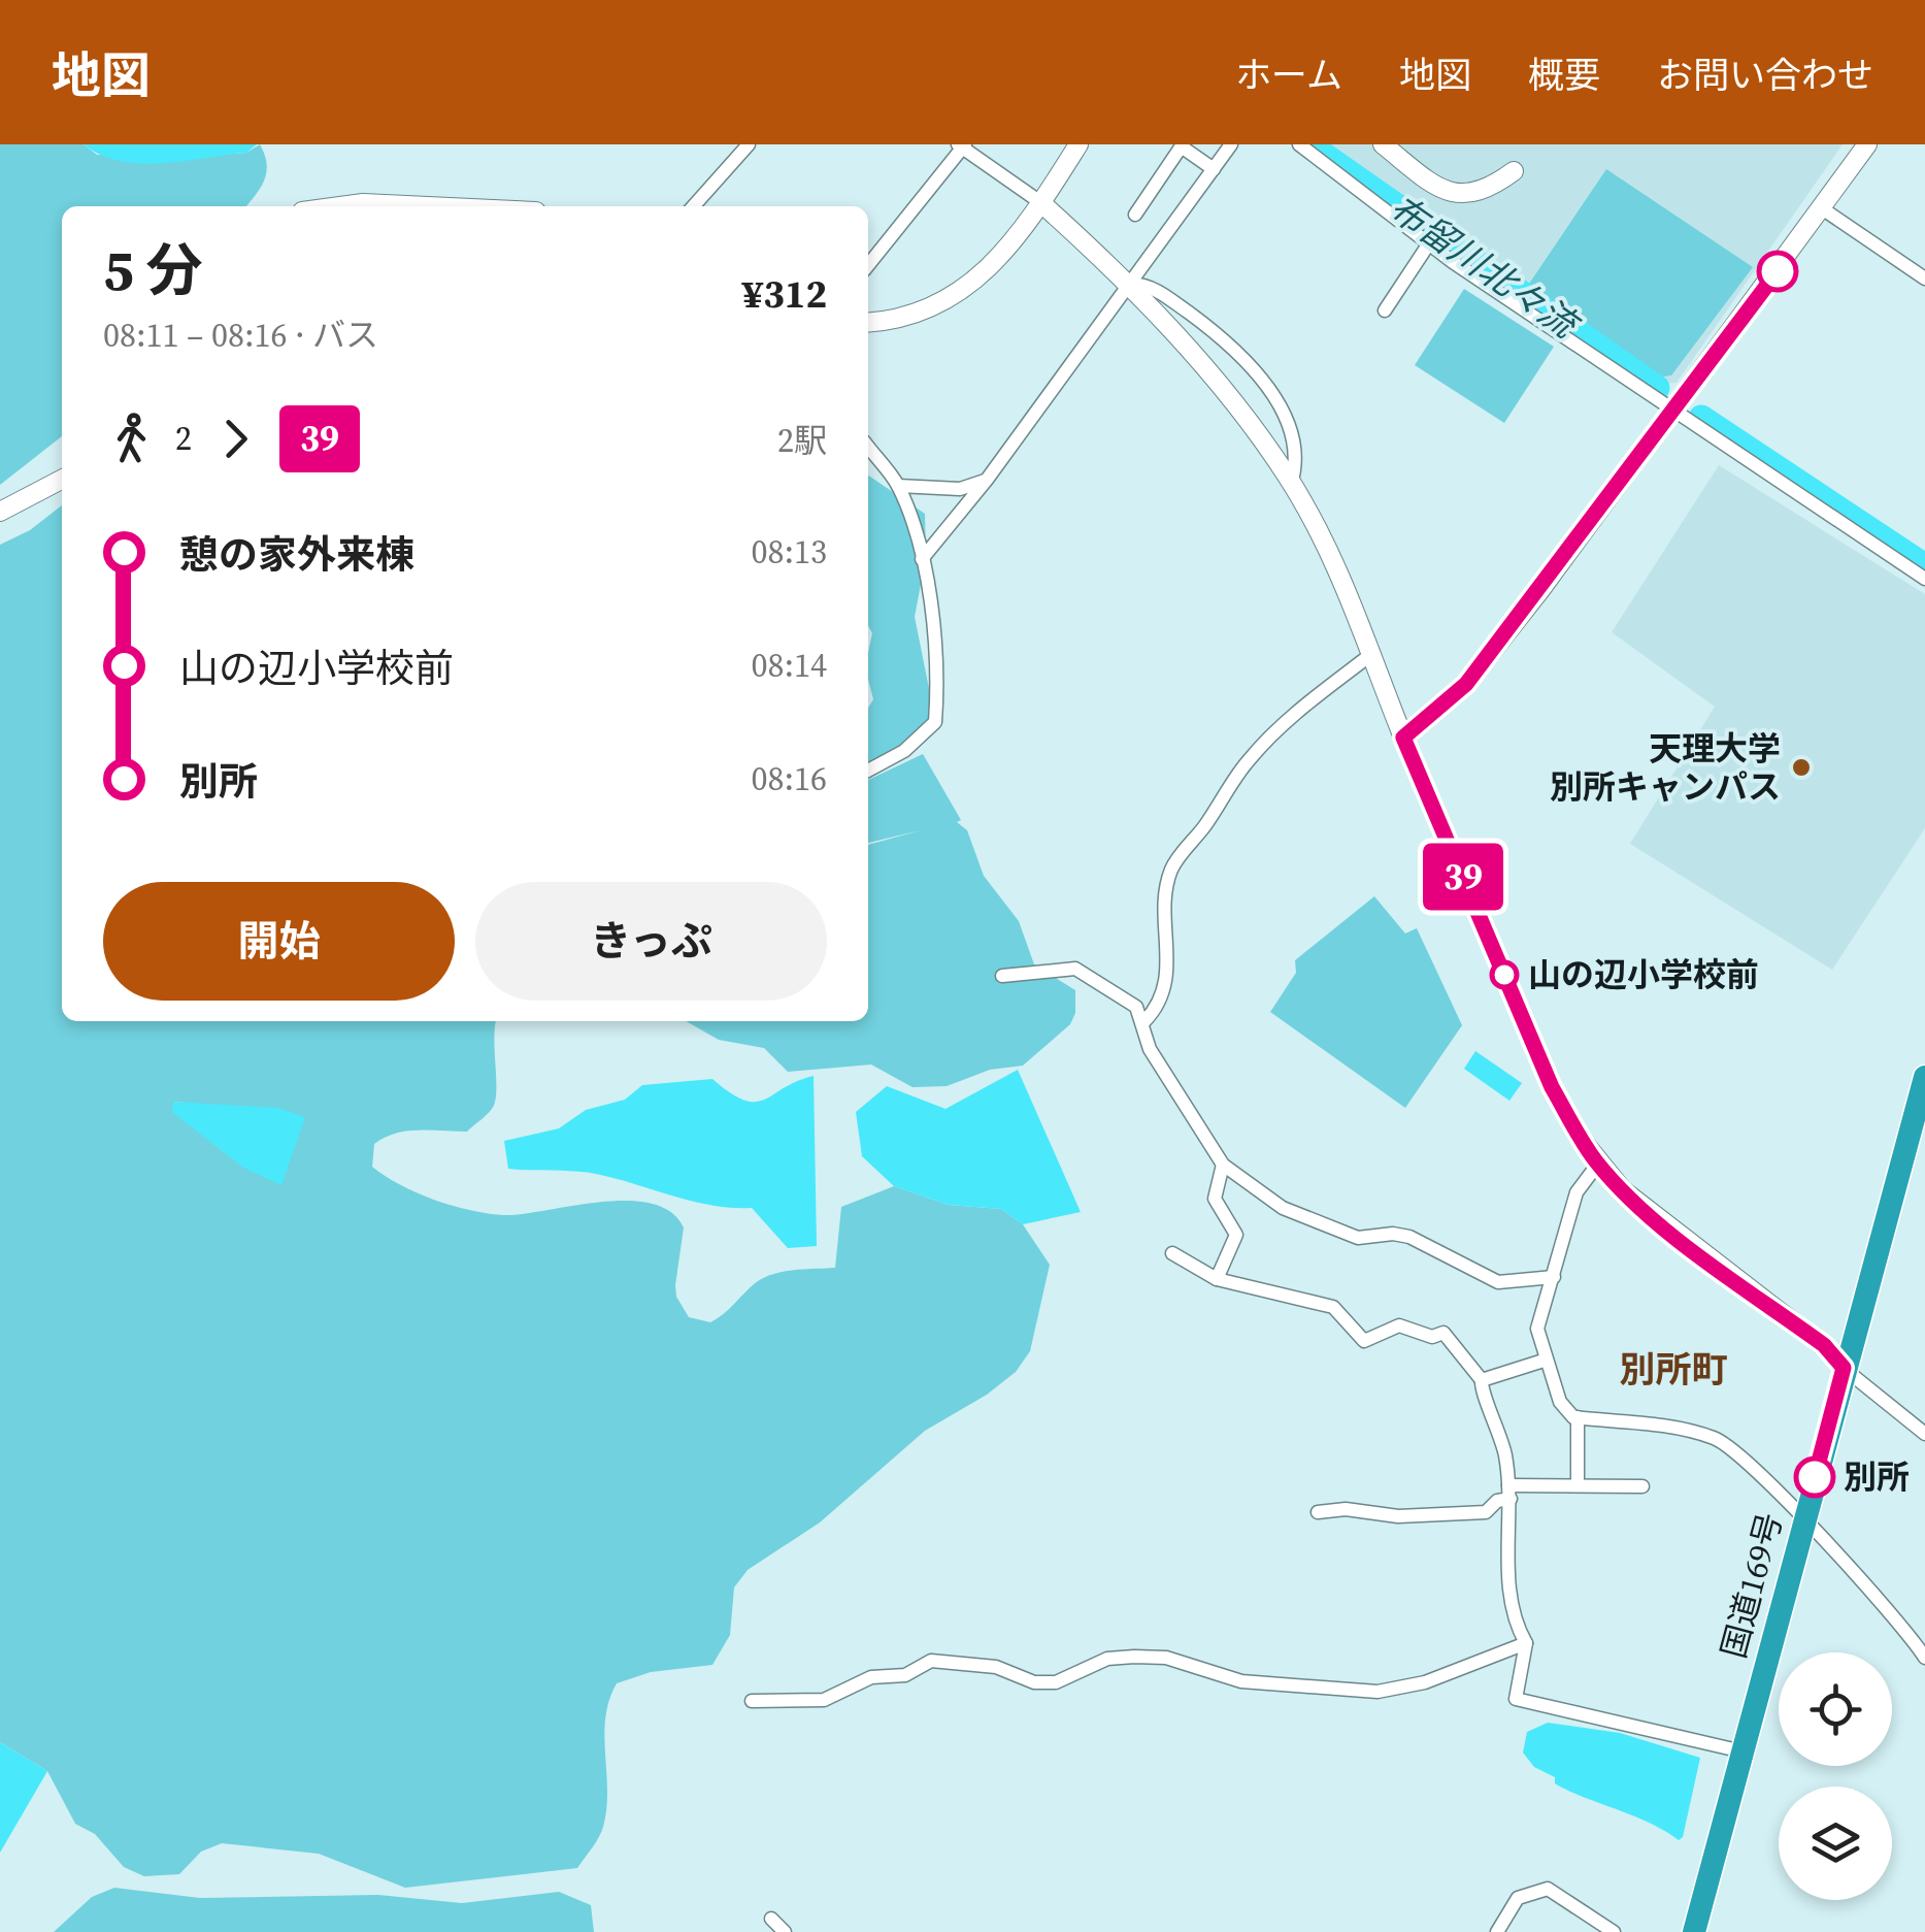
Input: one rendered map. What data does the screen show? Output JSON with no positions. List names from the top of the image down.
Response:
{
  "streets": {
    "highway": ["国道169号"]
  },
  "districts": ["別所町"],
  "water": ["布留川北々流"],
  "places": ["天理大学 別所キャンパス", "山の辺小学校前", "別所"],
  "lines": ["bus line 39"],
  "page": {
    "header": "地図",
    "nav": [
      "ホーム",
      "地図",
      "概要",
      "お問い合わせ"
    ],
    "on_map": "39",
    "heading": ["5 分", "08:11 – 08:16 · バス", "¥312"],
    "legs": ["2", "39", "2駅"],
    "list": [
      {
        "name": "憩の家外来棟",
        "value": "08:13"
      },
      {
        "name": "山の辺小学校前",
        "value": "08:14"
      },
      {
        "name": "別所",
        "value": "08:16"
      }
    ],
    "buttons": ["開始", "きっぷ"]
  }
}
